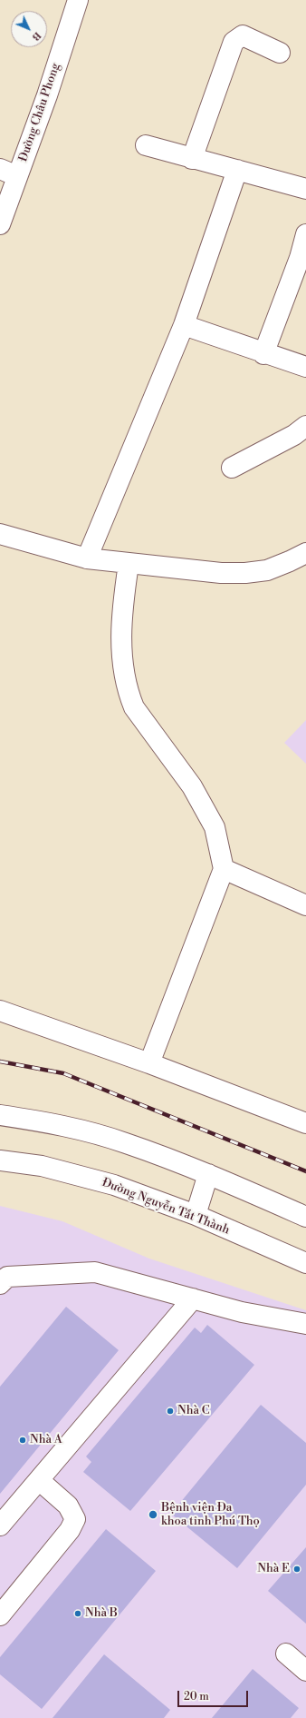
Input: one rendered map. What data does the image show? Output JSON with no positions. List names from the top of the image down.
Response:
{
  "streets": {
    "street": ["Đường Châu Phong", "Đường Nguyễn Tất Thành"]
  },
  "places": [
    "Nhà C",
    "Nhà A",
    "Bệnh viện Đa khoa tỉnh Phú Thọ",
    "Nhà E",
    "Nhà B"
  ],
  "scale_bar": "20 m",
  "north": "bottom right"
}
